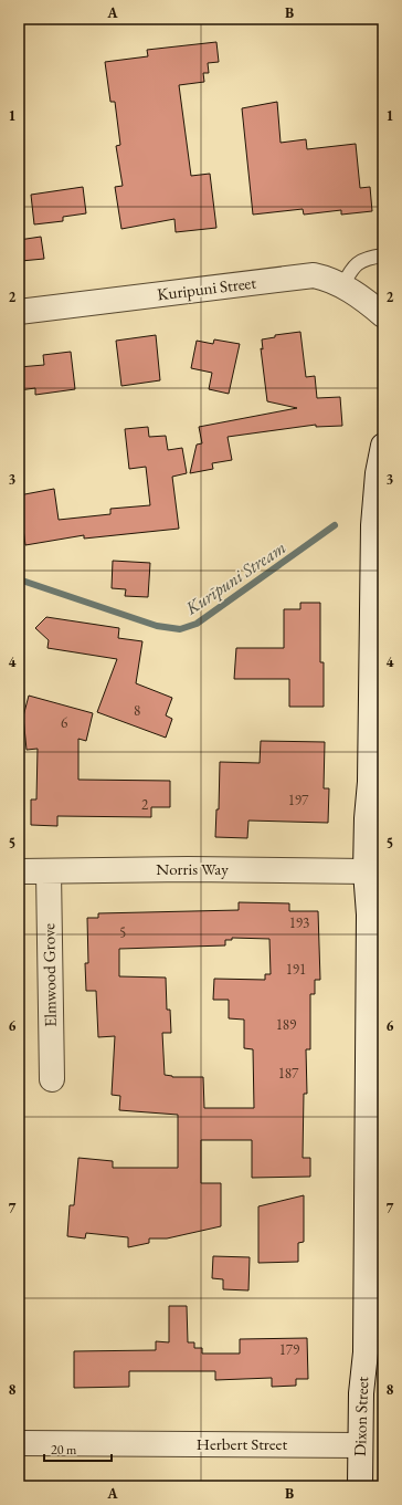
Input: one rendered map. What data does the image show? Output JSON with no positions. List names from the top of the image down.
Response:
{
  "streets": {
    "street": [
      "Kuripuni Street",
      "Norris Way",
      "Elmwood Grove",
      "Dixon Street",
      "Herbert Street"
    ]
  },
  "crossings": [
    ["Norris Way", "Elmwood Grove"],
    ["Norris Way", "Dixon Street"],
    ["Dixon Street", "Herbert Street"]
  ],
  "water": ["Kurīpuni Stream"],
  "house_numbers": [
    "8",
    "6",
    "197",
    "2",
    "193",
    "5",
    "191",
    "189",
    "187",
    "179"
  ],
  "scale_bar": "20 m",
  "grid": {
    "columns": ["A", "B"],
    "rows": [
      "1",
      "2",
      "3",
      "4",
      "5",
      "6",
      "7",
      "8"
    ]
  }
}
